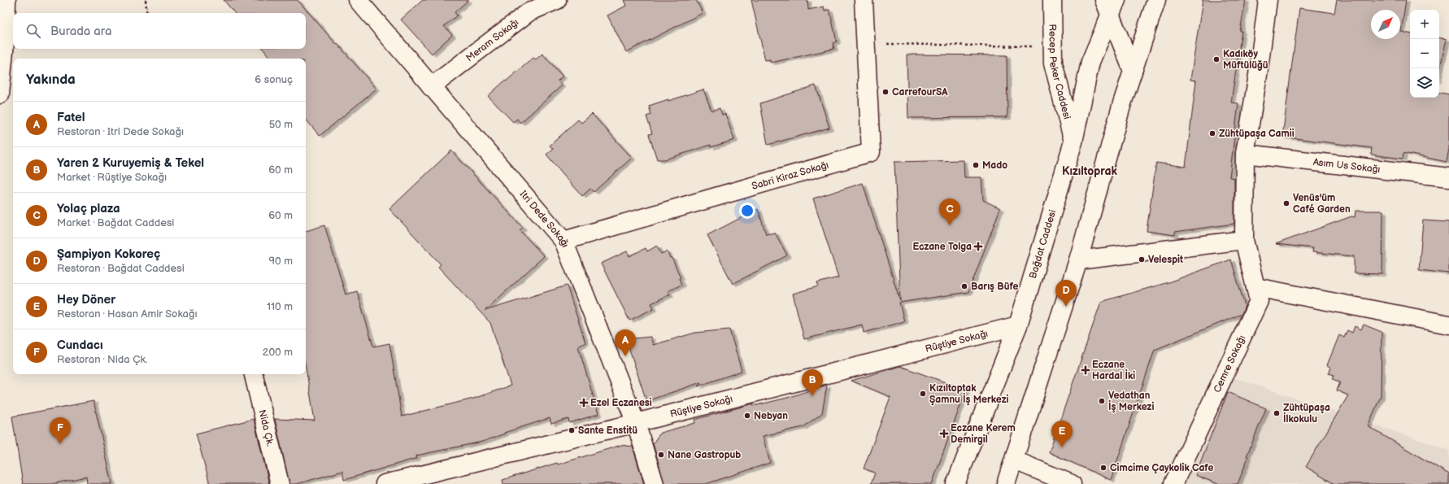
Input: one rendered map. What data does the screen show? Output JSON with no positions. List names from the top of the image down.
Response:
{
  "streets": {
    "street": [
      "Meram Sokağı",
      "Recep Peker Caddesi",
      "Asım Us Sokağı",
      "Sabri Kiraz Sokağı",
      "Itri Dede Sokağı",
      "Bağdat Caddesi",
      "Rüştiye Sokağı",
      "Cemre Sokağı",
      "Nida Çk."
    ]
  },
  "crossings": [
    ["Meram Sokağı", "Itri Dede Sokağı"],
    ["Recep Peker Caddesi", "Bağdat Caddesi"],
    ["Asım Us Sokağı", "Cemre Sokağı"],
    ["Sabri Kiraz Sokağı", "Itri Dede Sokağı"],
    ["Itri Dede Sokağı", "Rüştiye Sokağı"],
    ["Bağdat Caddesi", "Rüştiye Sokağı"]
  ],
  "districts": ["Kızıltoprak"],
  "places": {
    "other": [
      "Kadıköy Müftülüğü",
      "CarrefourSA",
      "Zühtüpaşa Camii",
      "Mado",
      "Venüs'üm Café Garden",
      "Velespit",
      "Barış Büfe",
      "Kızıltoptak Şamnu İş Merkezi",
      "Vedathan İş Merkezi",
      "Zühtüpaşa İlkokulu",
      "Nebyan",
      "Sante Enstitü",
      "Nane Gastropub",
      "Cimcime Çaykolik Cafe"
    ],
    "health": [
      "Eczane Tolga",
      "Eczane Hardal İki",
      "Ezel Eczanesi",
      "Eczane Kerem Demirgil"
    ]
  },
  "north": "top right",
  "page": {
    "map_buttons": ["+", "−"],
    "search": "Burada ara",
    "heading": ["Yakında", "6 sonuç"],
    "list": [
      {
        "mark": "A",
        "name": "Fatel",
        "note": "Restoran · Itri Dede Sokağı",
        "value": "50 m"
      },
      {
        "mark": "B",
        "name": "Yaren 2 Kuruyemiş & Tekel",
        "note": "Market · Rüştiye Sokağı",
        "value": "60 m"
      },
      {
        "mark": "C",
        "name": "Yolaç plaza",
        "note": "Market · Bağdat Caddesi",
        "value": "60 m"
      },
      {
        "mark": "D",
        "name": "Şampiyon Kokoreç",
        "note": "Restoran · Bağdat Caddesi",
        "value": "90 m"
      },
      {
        "mark": "E",
        "name": "Hey Döner",
        "note": "Restoran · Hasan Amir Sokağı",
        "value": "110 m"
      },
      {
        "mark": "F",
        "name": "Cundacı",
        "note": "Restoran · Nida Çk.",
        "value": "200 m"
      }
    ],
    "pins": [
      "C",
      "D",
      "A",
      "B",
      "F",
      "E"
    ]
  }
}
